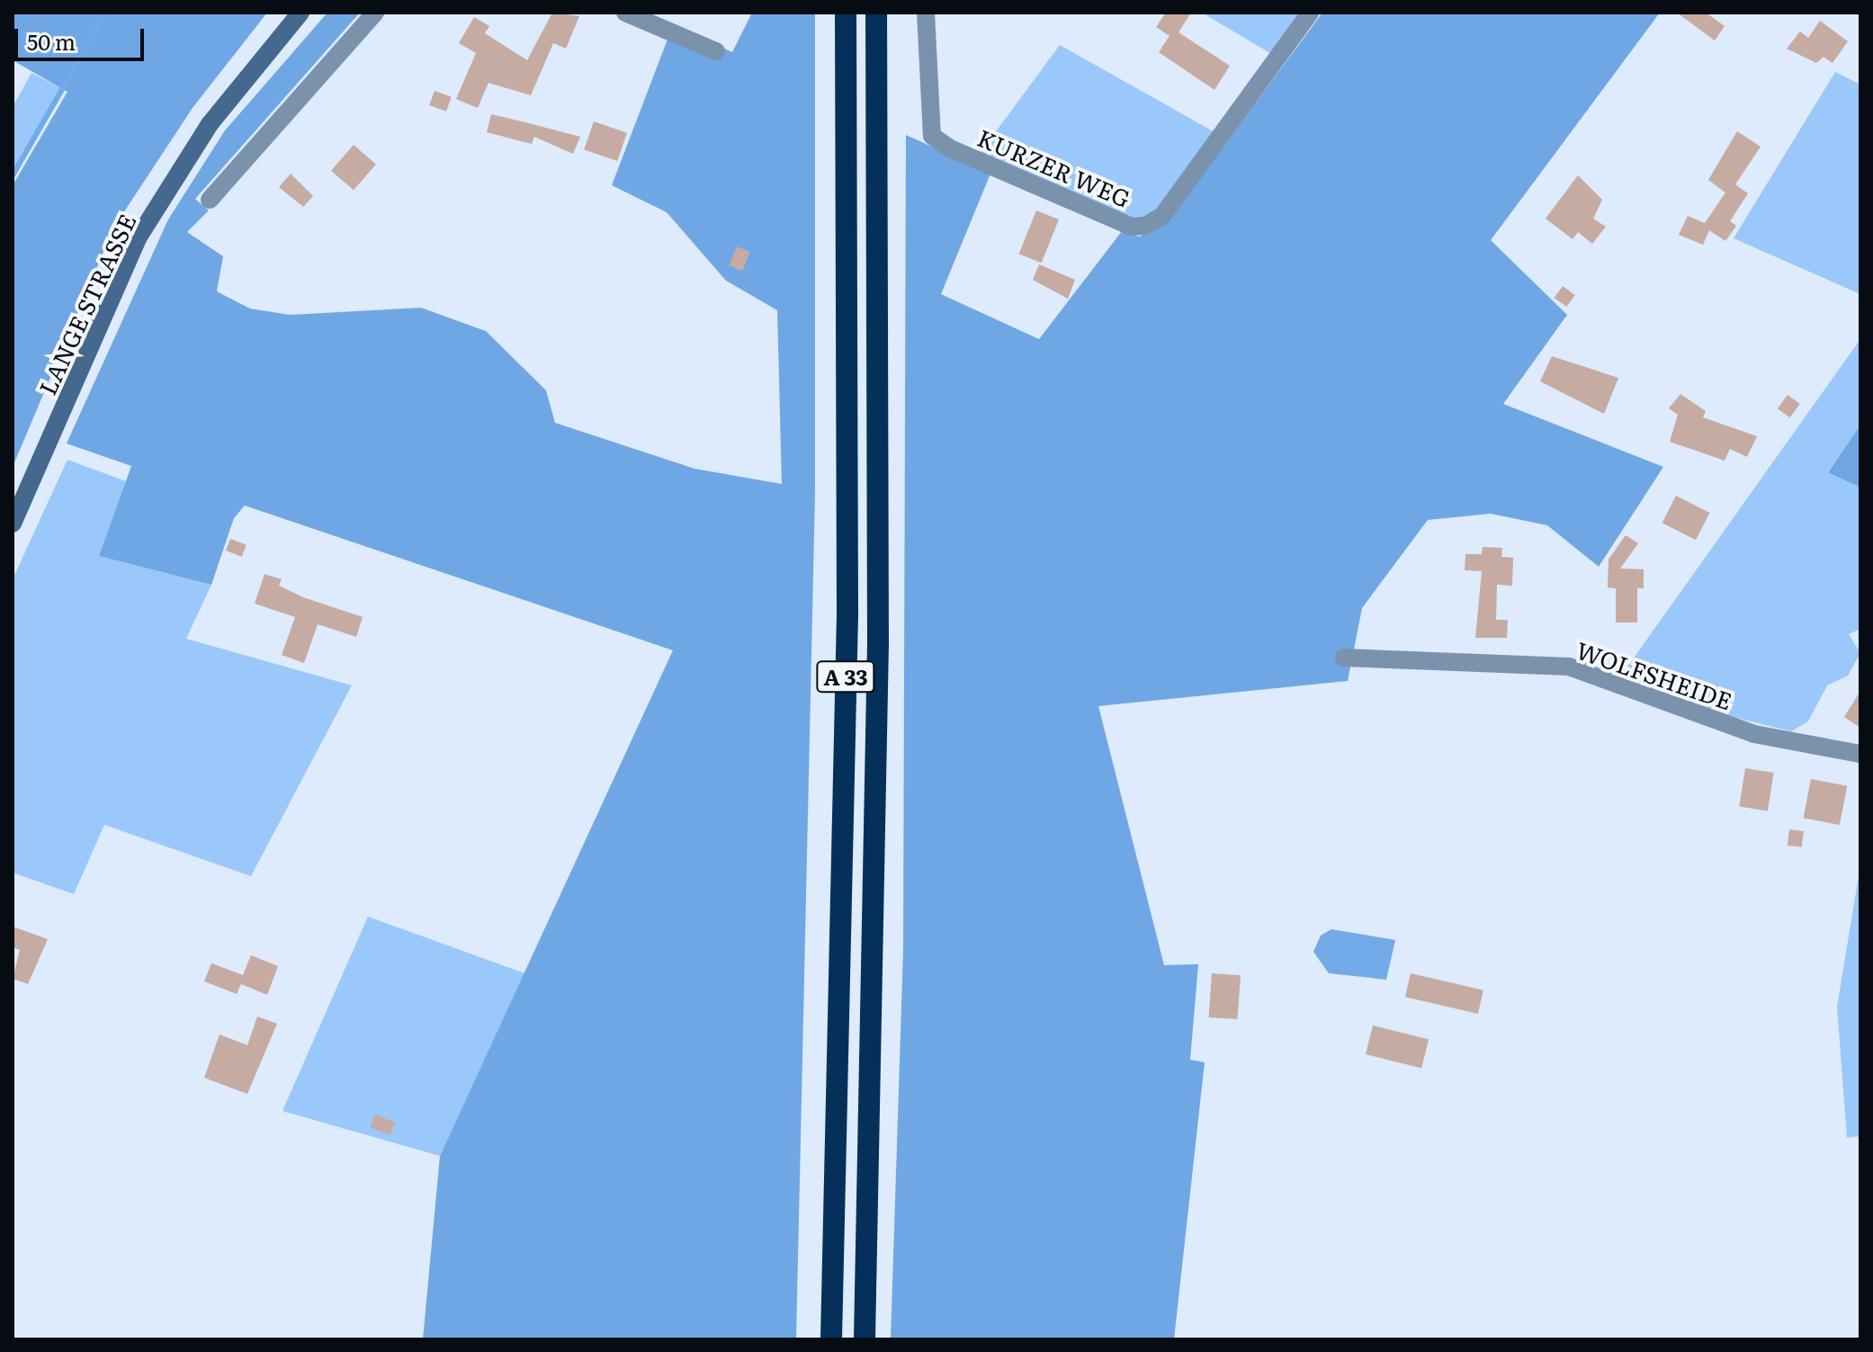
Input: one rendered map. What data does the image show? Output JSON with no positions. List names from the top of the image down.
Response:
{
  "streets": {
    "highway": ["A 33"],
    "street": ["KURZER WEG", "LANGE STRASSE", "WOLFSHEIDE"]
  },
  "scale_bar": "50 m"
}
